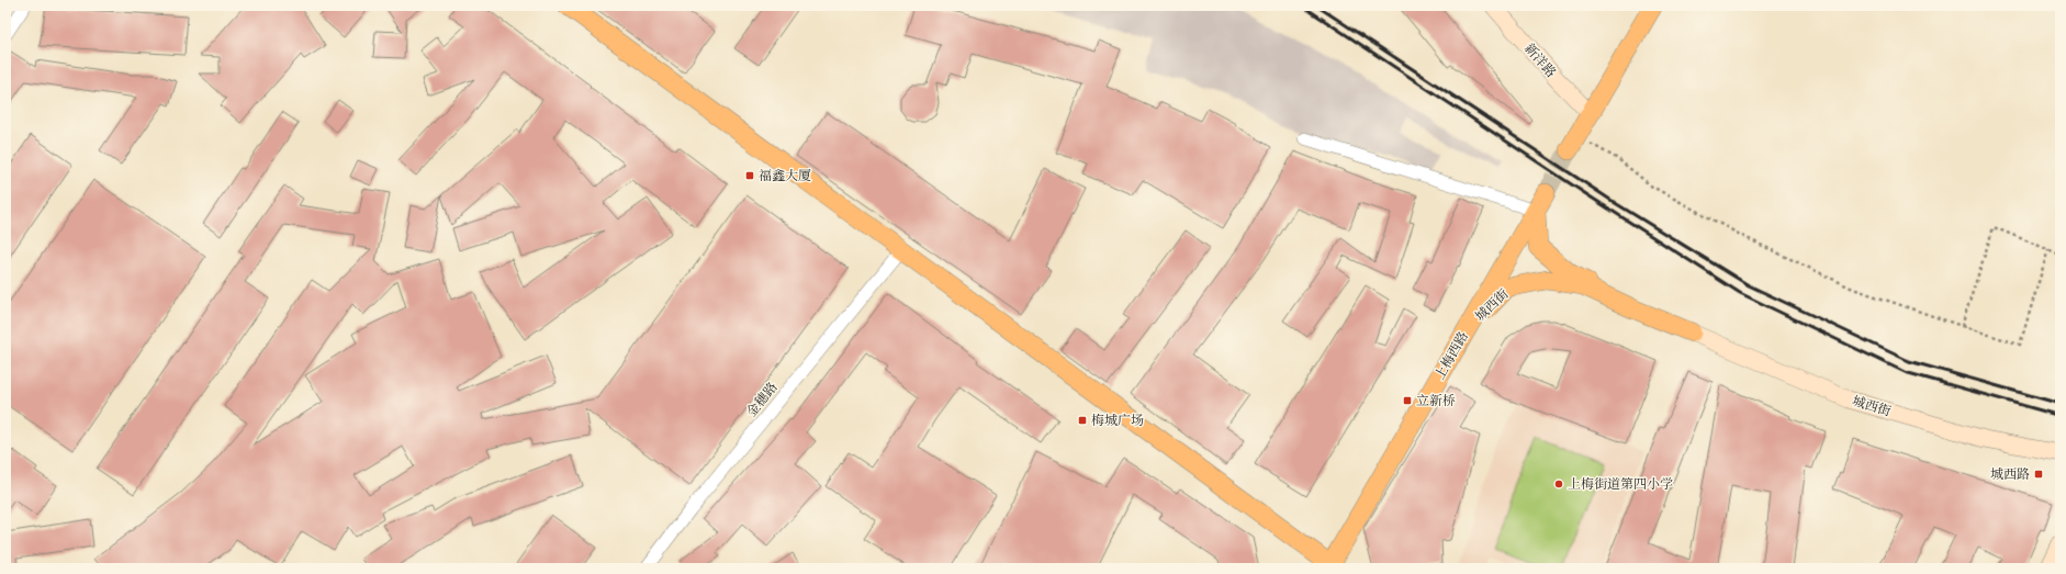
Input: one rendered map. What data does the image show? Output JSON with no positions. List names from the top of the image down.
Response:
{
  "streets": {
    "main road": ["新洋路", "城西街", "上梅西路"],
    "street": ["金穗路"]
  },
  "crossings": [
    ["城西街", "上梅西路"]
  ],
  "places": {
    "transit": [
      "福鑫大厦",
      "立新桥",
      "梅城广场",
      "城西路"
    ],
    "other": ["上梅街道第四小学"]
  }
}
